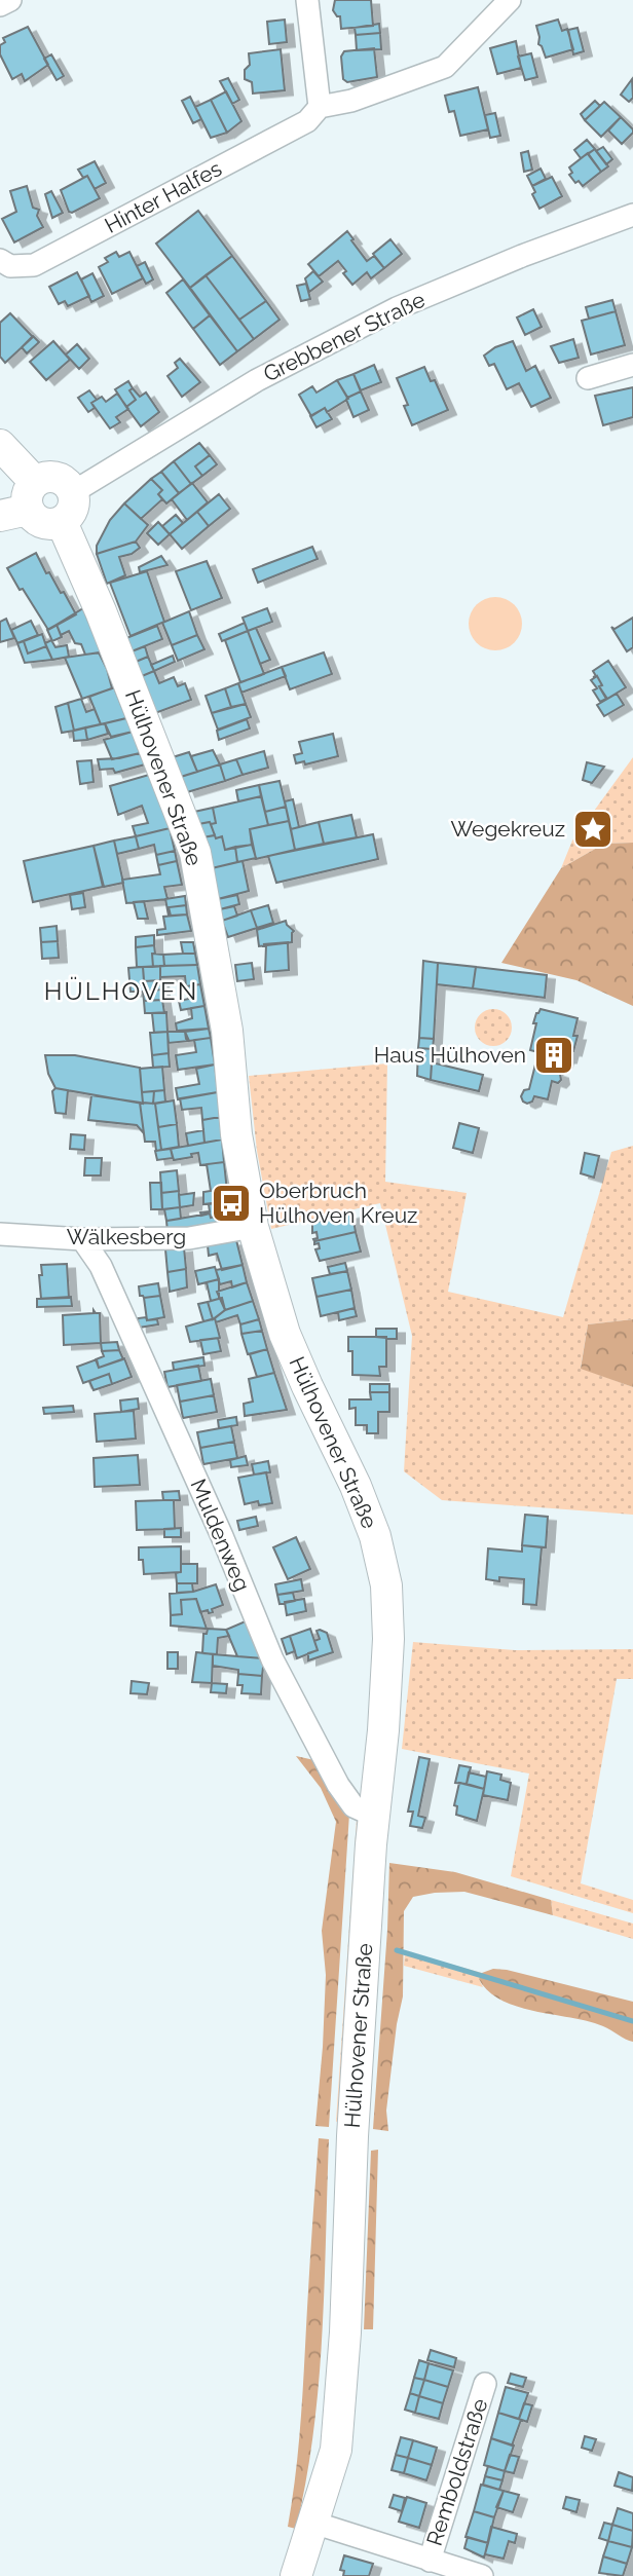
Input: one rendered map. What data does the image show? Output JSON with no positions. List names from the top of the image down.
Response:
{
  "streets": {
    "main road": ["Hülhovener Straße"],
    "street": [
      "Hinter Halfes",
      "Grebbener Straße",
      "Wälkesberg",
      "Muldenweg",
      "Remboldstraße"
    ]
  },
  "crossings": [
    ["Grebbener Straße", "Hülhovener Straße"],
    ["Hülhovener Straße", "Wälkesberg"],
    ["Hülhovener Straße", "Muldenweg"],
    ["Wälkesberg", "Muldenweg"]
  ],
  "districts": ["HÜLHOVEN"],
  "places": {
    "place": ["Wegekreuz"],
    "building": ["Haus Hülhoven"],
    "bus stop": ["Oberbruch Hülhoven Kreuz"]
  }
}
